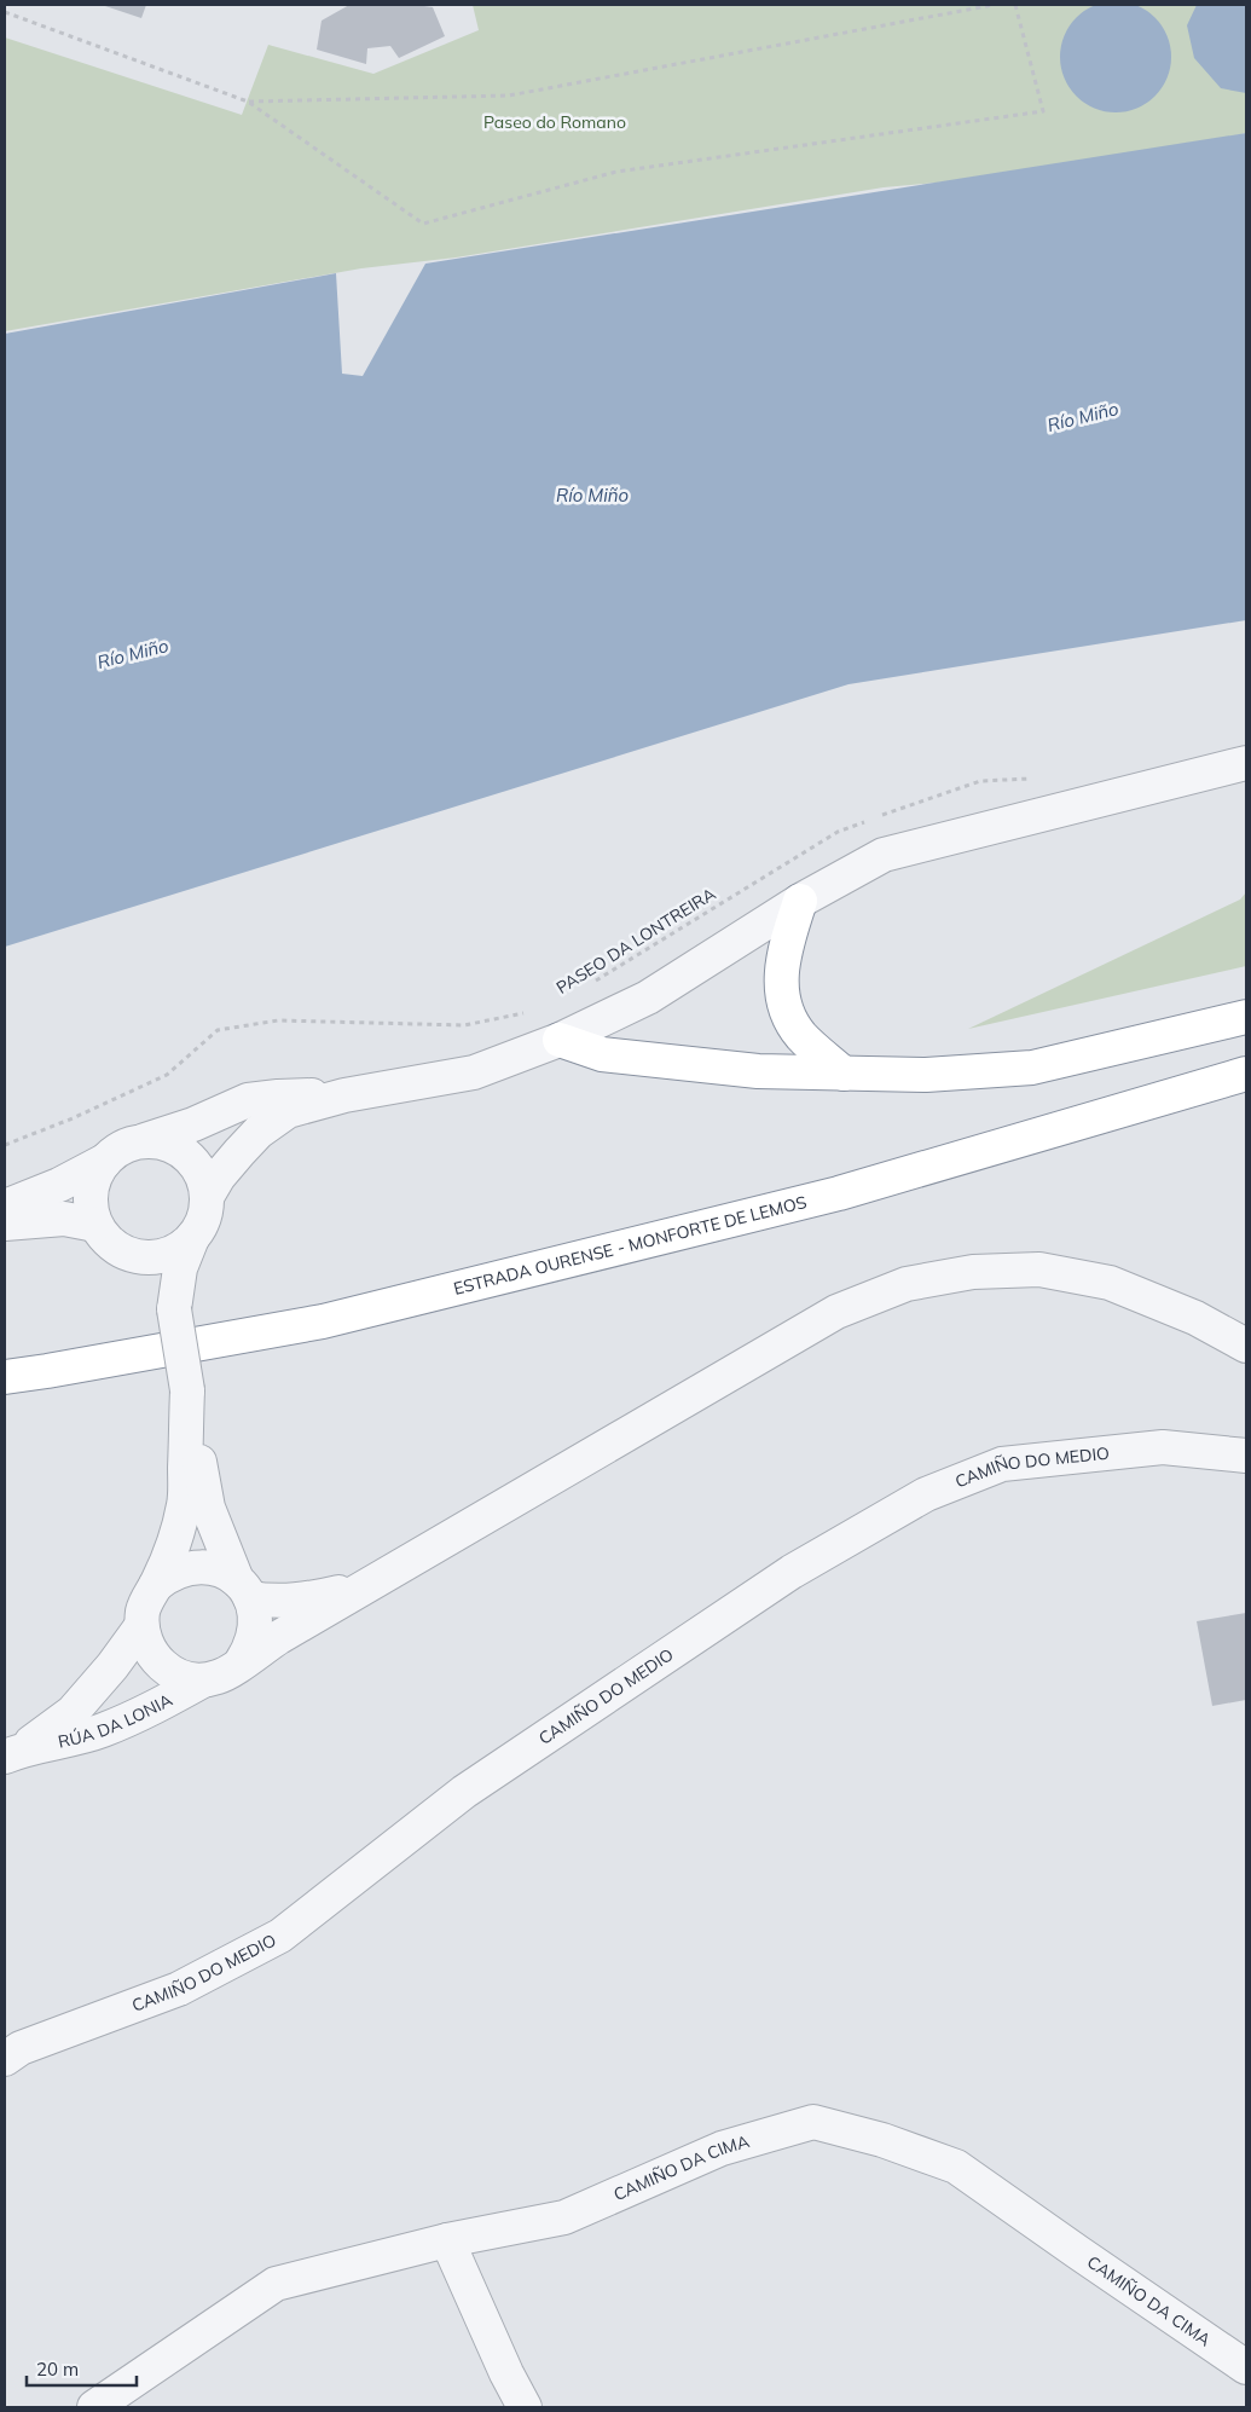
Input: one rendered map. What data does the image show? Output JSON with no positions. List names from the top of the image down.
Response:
{
  "streets": {
    "highway": ["ESTRADA OURENSE - MONFORTE DE LEMOS"],
    "street": ["CAMIÑO DO MEDIO", "RÚA DA LONIA", "CAMIÑO DA CIMA"],
    "path": ["PASEO DA LONTREIRA"]
  },
  "water": ["Río Miño"],
  "parks": ["Paseo do Romano"],
  "scale_bar": "20 m"
}
